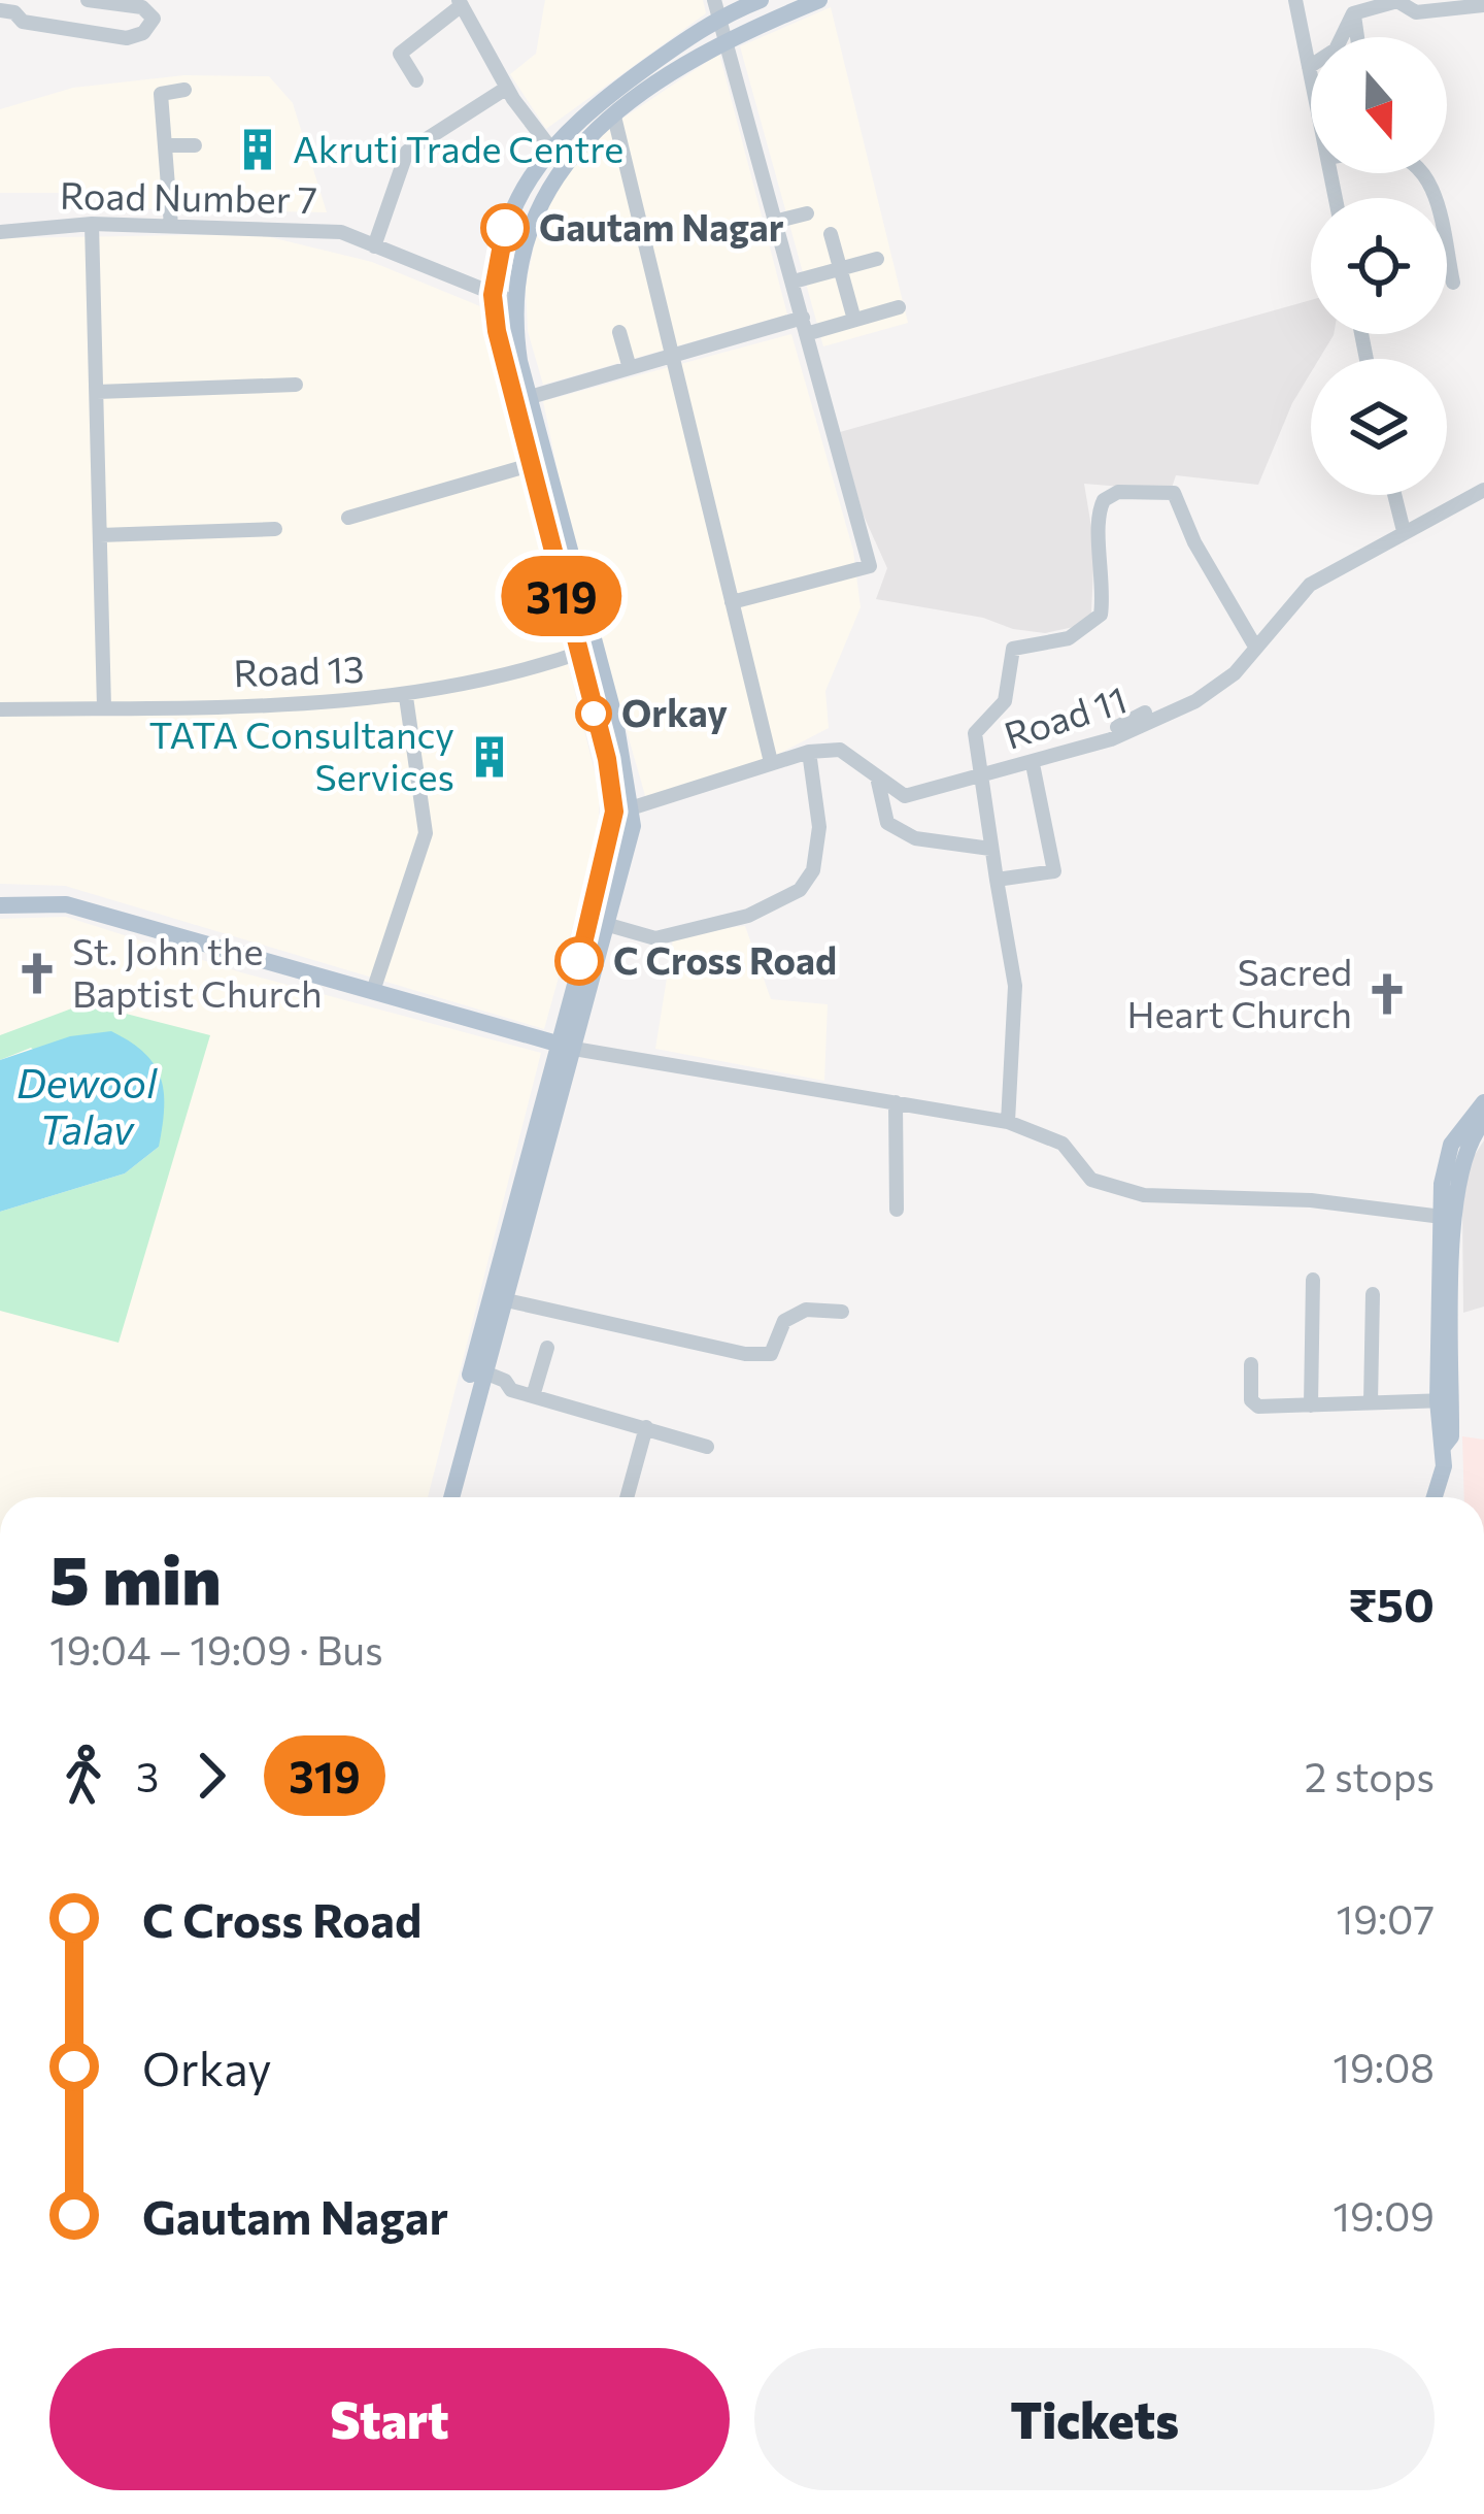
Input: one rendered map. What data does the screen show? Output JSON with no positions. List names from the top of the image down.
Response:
{
  "streets": {
    "street": ["Road Number 7", "Road 13", "Road 11"]
  },
  "water": ["Dewool Talav"],
  "places": {
    "building": ["Akruti Trade Centre", "TATA Consultancy Services"],
    "other": ["Gautam Nagar", "Orkay", "C Cross Road"],
    "church": ["St. John the Baptist Church", "Sacred Heart Church"]
  },
  "lines": ["bus line 319"],
  "north": "bottom",
  "page": {
    "on_map": "319",
    "heading": ["5 min", "19:04 – 19:09 · Bus", "₹50"],
    "legs": ["3", "319", "2 stops"],
    "list": [
      {
        "name": "C Cross Road",
        "value": "19:07"
      },
      {
        "name": "Orkay",
        "value": "19:08"
      },
      {
        "name": "Gautam Nagar",
        "value": "19:09"
      }
    ],
    "buttons": ["Start", "Tickets"]
  }
}
